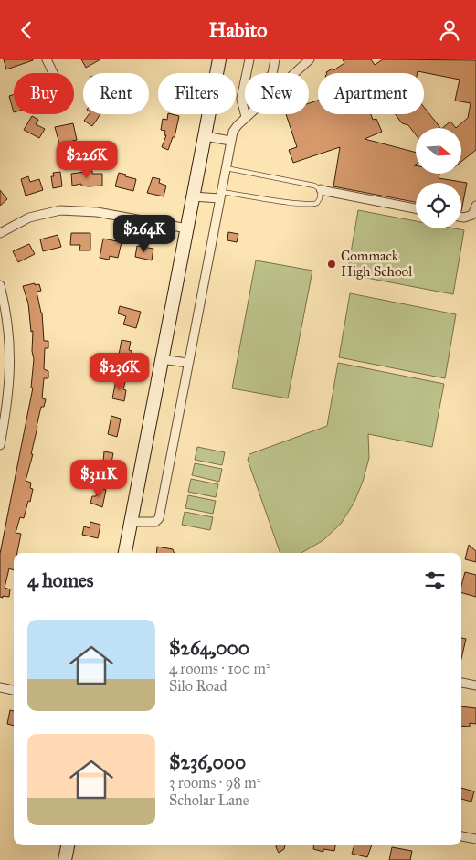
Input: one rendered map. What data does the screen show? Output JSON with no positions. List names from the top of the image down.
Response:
{
  "places": ["Commack High School"],
  "north": "right",
  "page": {
    "header": "Habito",
    "chip": [
      "Buy",
      "Rent",
      "Filters",
      "New",
      "Apartment"
    ],
    "price": [
      "$226K",
      "$264K",
      "$236K",
      "$311K"
    ],
    "heading": "4 homes",
    "list": [
      {
        "name": "$264,000",
        "note": "4 rooms · 100 m² · Silo Road"
      },
      {
        "name": "$236,000",
        "note": "3 rooms · 98 m² · Scholar Lane"
      }
    ]
  }
}
